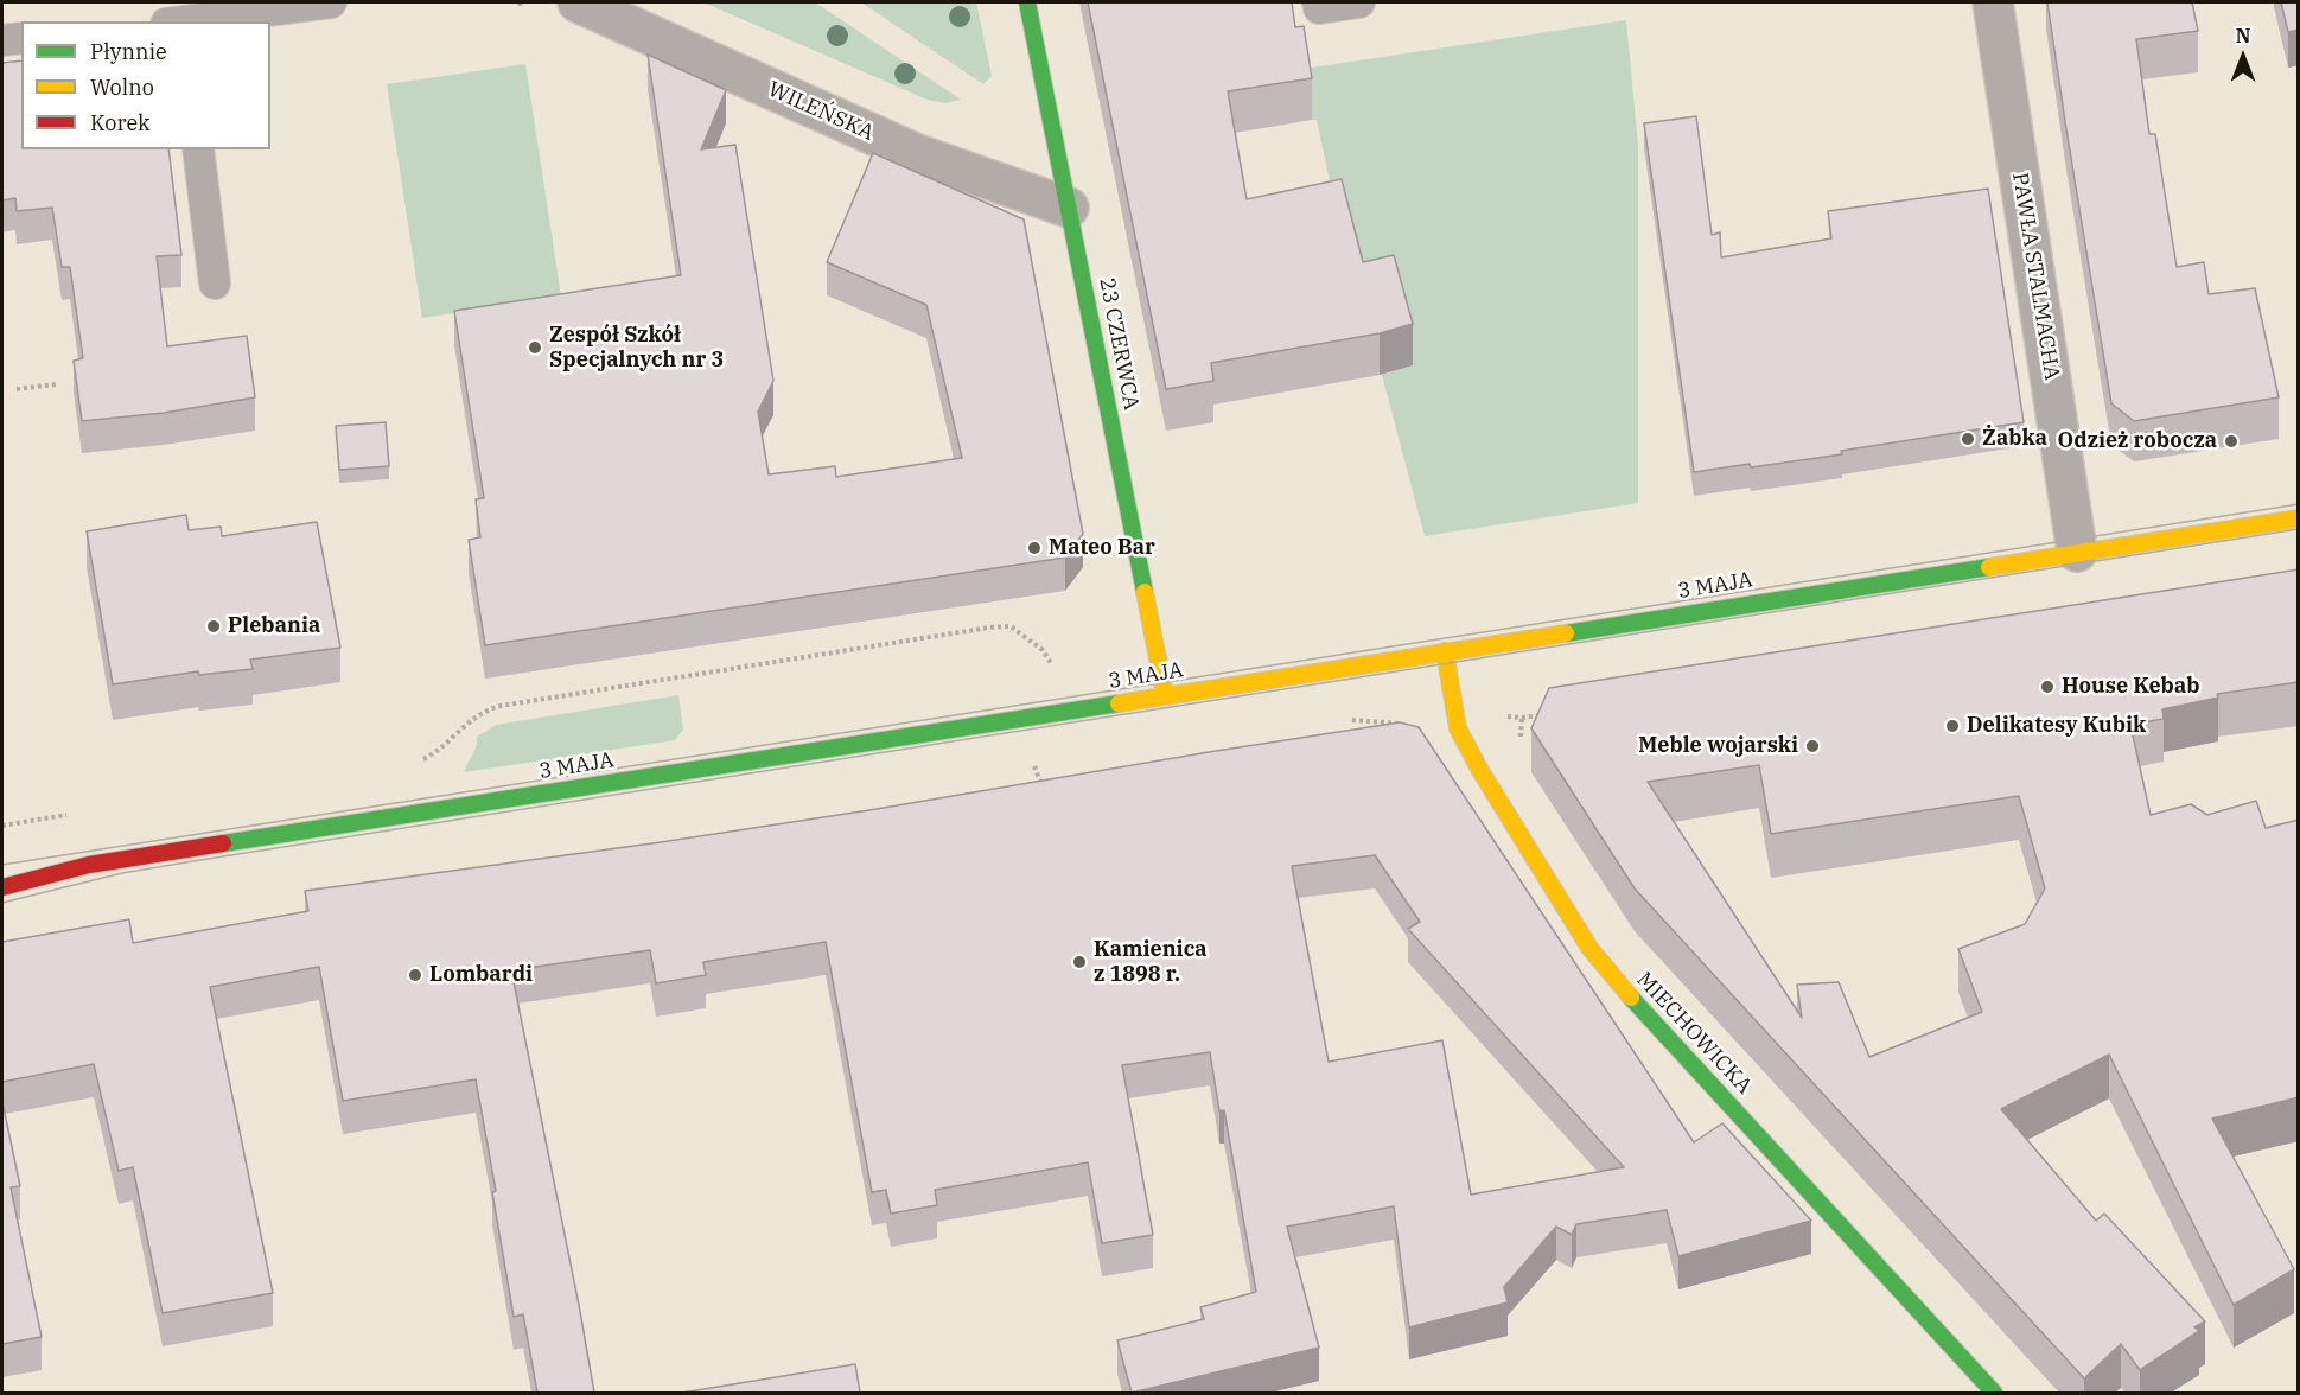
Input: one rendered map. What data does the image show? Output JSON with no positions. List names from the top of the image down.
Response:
{
  "streets": {
    "main road": ["23 CZERWCA", "3 MAJA", "MIECHOWICKA"],
    "street": ["WILEŃSKA", "PAWŁA STALMACHA"]
  },
  "crossings": [
    ["WILEŃSKA", "23 CZERWCA"],
    ["PAWŁA STALMACHA", "3 MAJA"],
    ["23 CZERWCA", "3 MAJA"],
    ["3 MAJA", "MIECHOWICKA"]
  ],
  "places": [
    "Zespół Szkół Specjalnych nr 3",
    "Żabka",
    "Odzież robocza",
    "Mateo Bar",
    "Plebania",
    "House Kebab",
    "Delikatesy Kubik",
    "Meble wojarski",
    "Kamienica z 1898 r.",
    "Lombardi"
  ],
  "legend": ["Płynnie", "Wolno", "Korek"],
  "north": "top"
}
